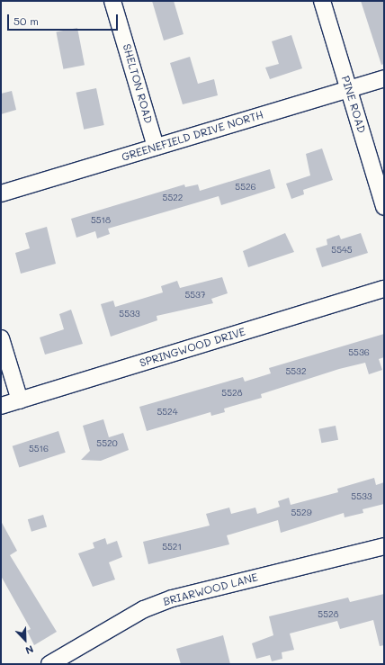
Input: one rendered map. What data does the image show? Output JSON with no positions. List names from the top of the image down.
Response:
{
  "streets": {
    "street": [
      "SHELTON ROAD",
      "PINE ROAD",
      "GREENEFIELD DRIVE NORTH",
      "SPRINGWOOD DRIVE",
      "BRIARWOOD LANE"
    ]
  },
  "crossings": [
    ["SHELTON ROAD", "GREENEFIELD DRIVE NORTH"],
    ["PINE ROAD", "GREENEFIELD DRIVE NORTH"]
  ],
  "house_numbers": [
    "5526",
    "5522",
    "5518",
    "5545",
    "5537",
    "5533",
    "5536",
    "5532",
    "5528",
    "5524",
    "5520",
    "5516",
    "5533",
    "5529",
    "5521",
    "5528"
  ],
  "scale_bar": "50 m",
  "north": "bottom right"
}
